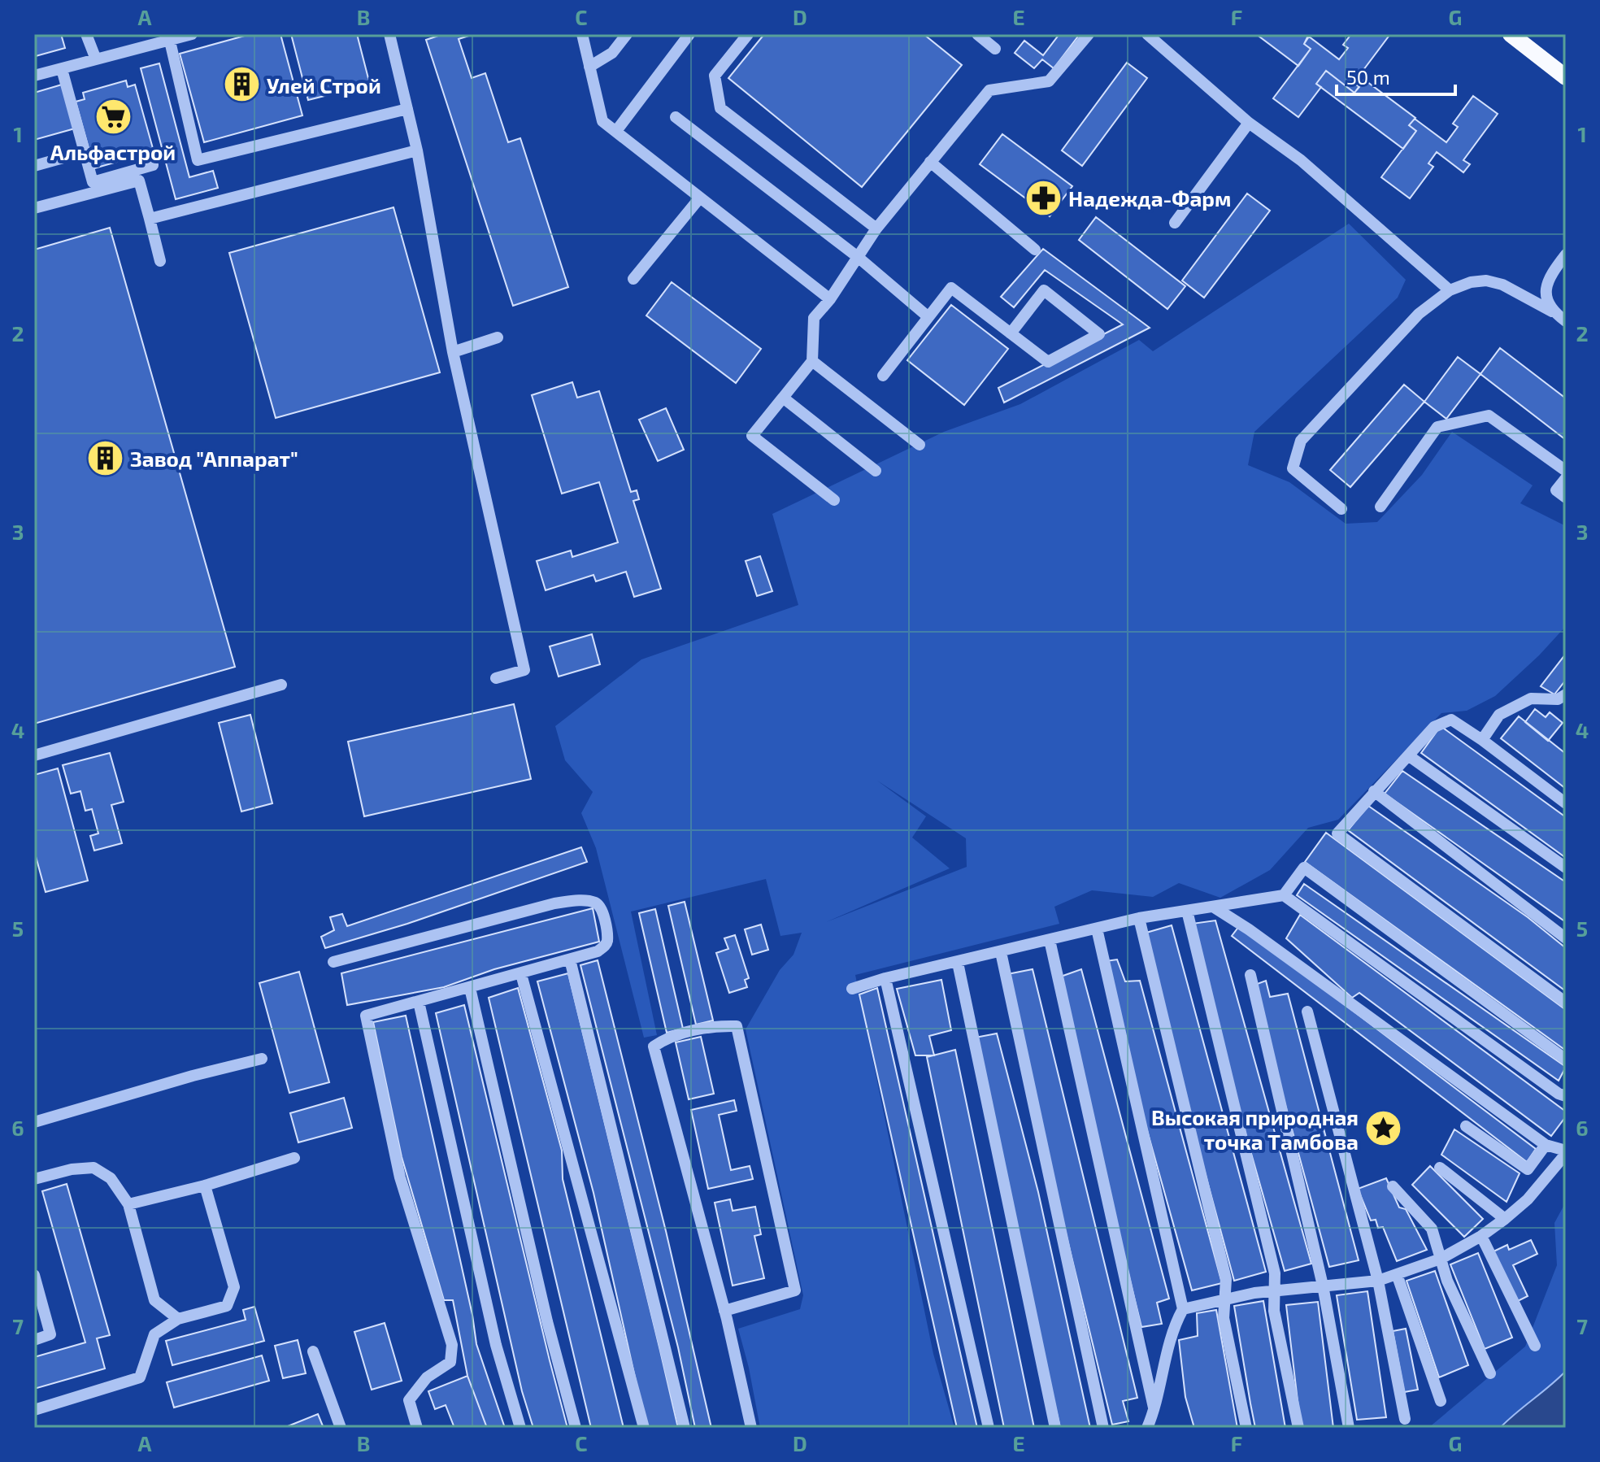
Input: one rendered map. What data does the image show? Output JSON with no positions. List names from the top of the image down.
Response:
{
  "places": {
    "building": ["Улей Строй", "Завод \"Аппарат\""],
    "supermarket": ["Альфастрой"],
    "pharmacy": ["Надежда-Фарм"],
    "place": ["Высокая природная точка Тамбова"]
  },
  "scale_bar": "50 m",
  "grid": {
    "columns": [
      "A",
      "B",
      "C",
      "D",
      "E",
      "F",
      "G"
    ],
    "rows": [
      "1",
      "2",
      "3",
      "4",
      "5",
      "6",
      "7"
    ]
  }
}
